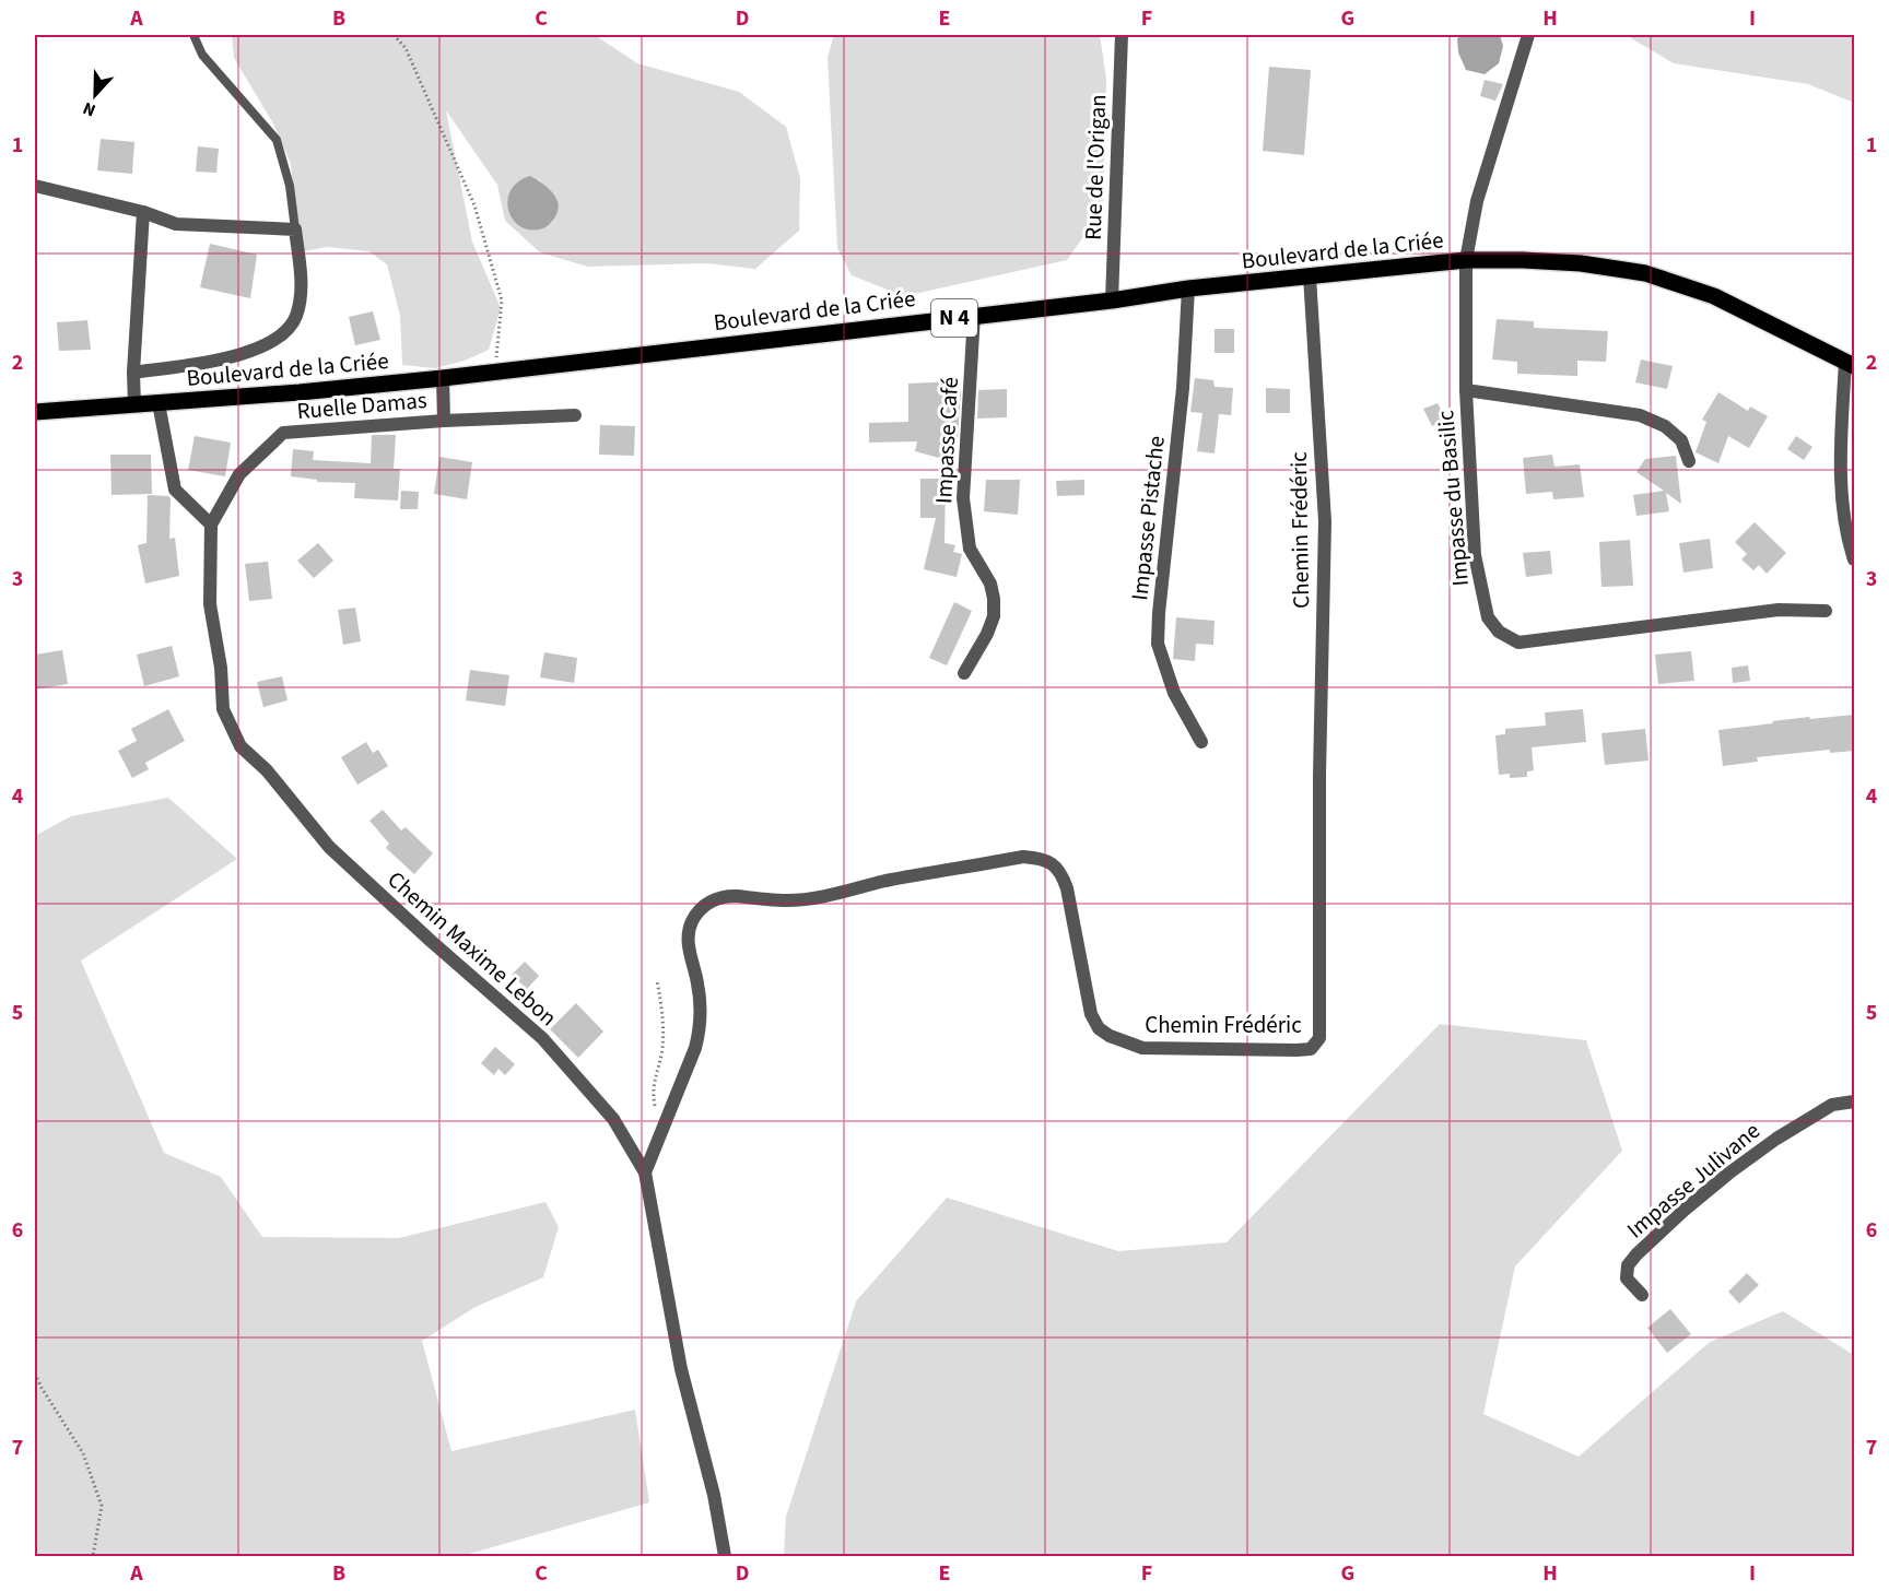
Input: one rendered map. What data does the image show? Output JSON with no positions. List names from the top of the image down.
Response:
{
  "streets": {
    "main road": ["Boulevard de la Criée", "N 4"],
    "street": [
      "Rue de l'Origan",
      "Ruelle Damas",
      "Impasse Café",
      "Impasse du Basilic",
      "Impasse Pistache",
      "Chemin Frédéric",
      "Chemin Maxime Lebon",
      "Impasse Julivane"
    ]
  },
  "crossings": [
    ["Rue de l'Origan", "Boulevard de la Criée"],
    ["Boulevard de la Criée", "Impasse Café"],
    ["Boulevard de la Criée", "Impasse du Basilic"],
    ["Boulevard de la Criée", "Impasse Pistache"],
    ["Boulevard de la Criée", "Chemin Frédéric"],
    ["Ruelle Damas", "Chemin Maxime Lebon"],
    ["Chemin Frédéric", "Chemin Maxime Lebon"]
  ],
  "north": "bottom",
  "grid": {
    "columns": [
      "A",
      "B",
      "C",
      "D",
      "E",
      "F",
      "G",
      "H",
      "I"
    ],
    "rows": [
      "1",
      "2",
      "3",
      "4",
      "5",
      "6",
      "7"
    ]
  }
}
